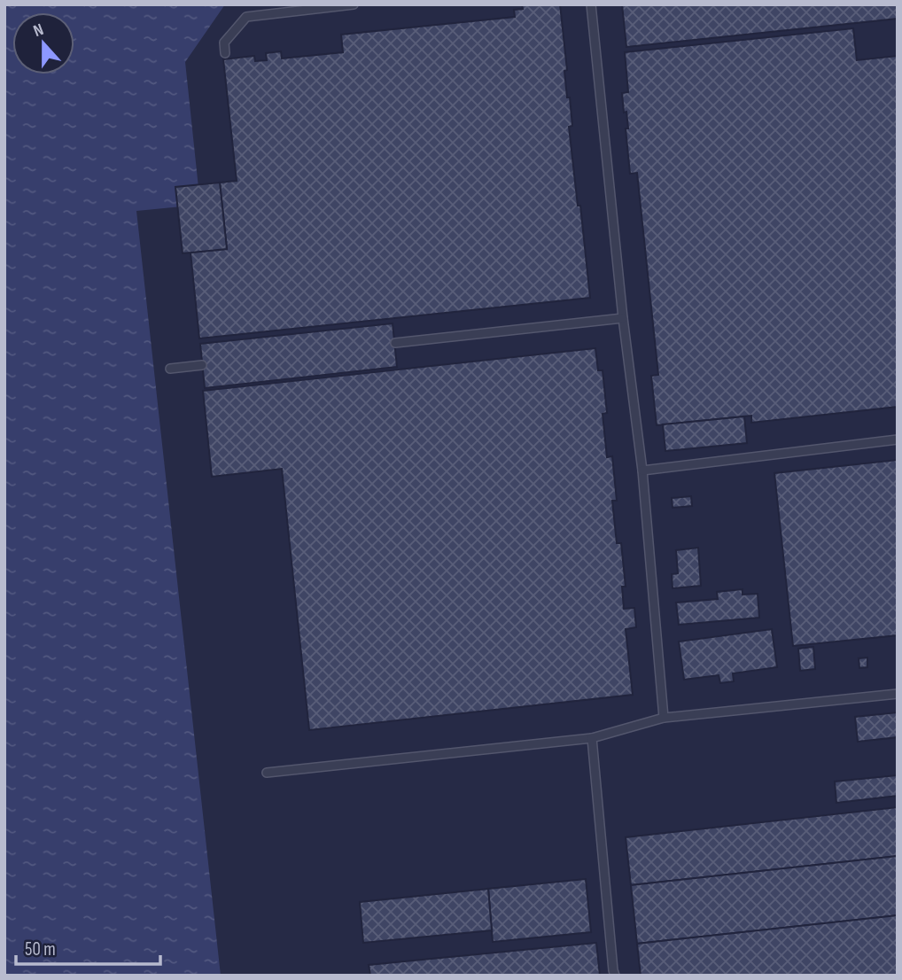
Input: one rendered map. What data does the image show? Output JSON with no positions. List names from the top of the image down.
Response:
{
  "scale_bar": "50 m",
  "north": "top"
}
